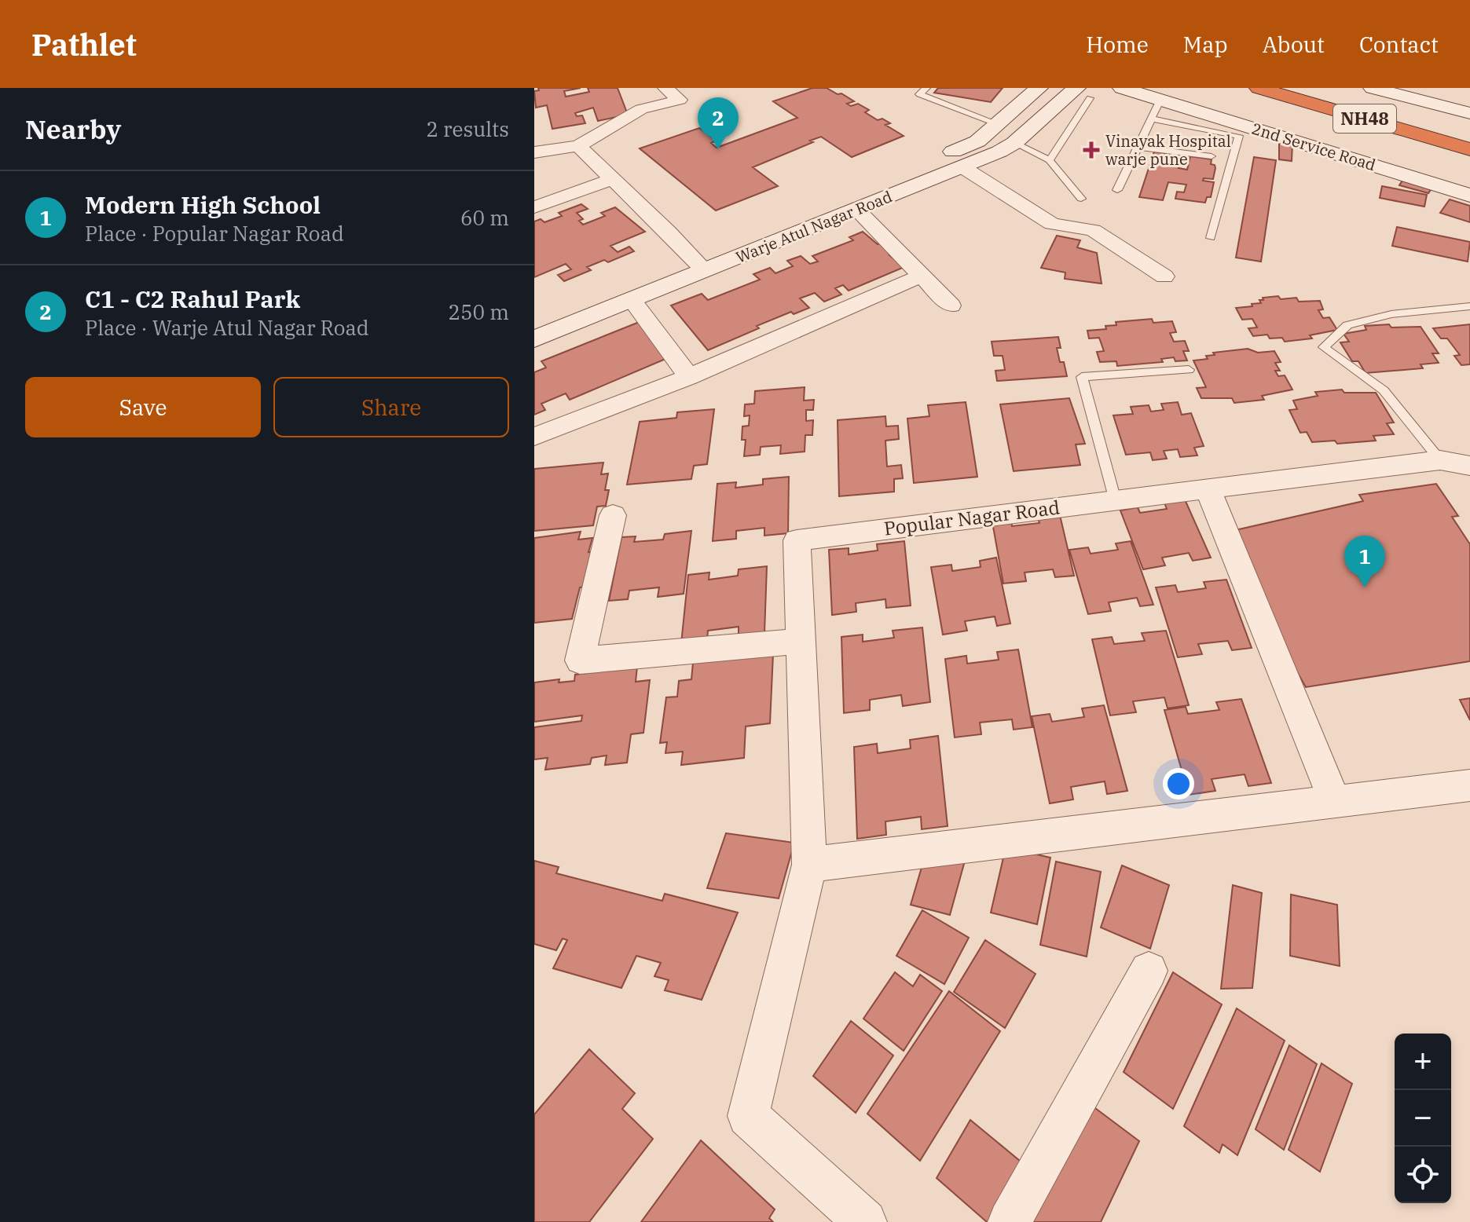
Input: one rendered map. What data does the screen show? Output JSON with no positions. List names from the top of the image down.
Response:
{
  "streets": {
    "highway": ["NH48"],
    "street": ["2nd Service Road", "Warje Atul Nagar Road", "Popular Nagar Road"]
  },
  "places": {
    "health": ["Vinayak Hospital warje pune"]
  },
  "page": {
    "header": "Pathlet",
    "nav": [
      "Home",
      "Map",
      "About",
      "Contact"
    ],
    "heading": ["Nearby", "2 results"],
    "pins": ["2", "1"],
    "list": [
      {
        "mark": "1",
        "name": "Modern High School",
        "note": "Place · Popular Nagar Road",
        "value": "60 m"
      },
      {
        "mark": "2",
        "name": "C1 - C2 Rahul Park",
        "note": "Place · Warje Atul Nagar Road",
        "value": "250 m"
      }
    ],
    "buttons": ["Save", "Share"],
    "map_buttons": ["+", "−"]
  }
}
